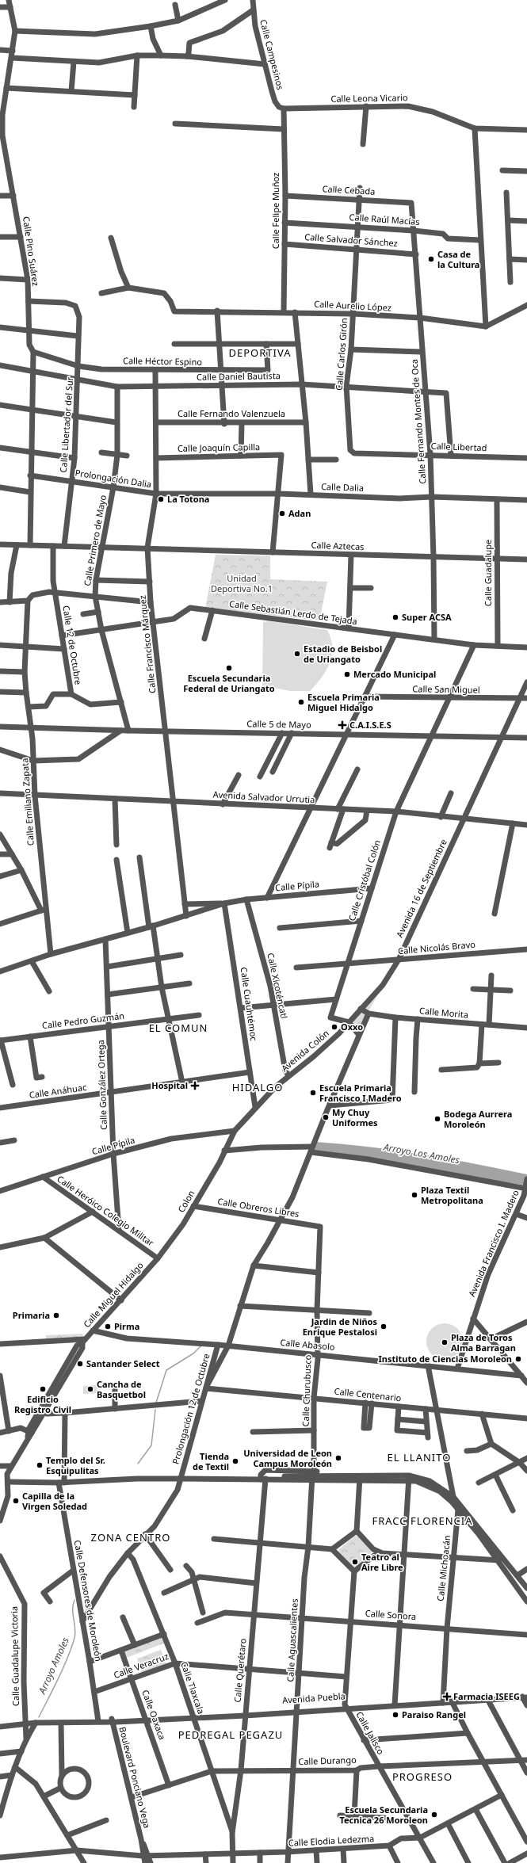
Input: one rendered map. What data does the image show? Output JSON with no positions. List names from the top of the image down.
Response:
{
  "streets": {
    "street": [
      "Calle Campesinos",
      "Calle Leona Vicario",
      "Calle Cebada",
      "Calle Felipe Muñoz",
      "Calle Raúl Macías",
      "Calle Salvador Sánchez",
      "Calle Pino Suárez",
      "Calle Aurelio López",
      "Calle Carlos Girón",
      "Calle Héctor Espino",
      "Calle Daniel Bautista",
      "Calle Fernando Valenzuela",
      "Calle Fernando Montes de Oca",
      "Calle Libertador del Sur",
      "Calle Libertad",
      "Calle Joaquín Capilla",
      "Prolongación Dalia",
      "Calle Dalia",
      "Calle Primero de Mayo",
      "Calle Aztecas",
      "Calle Guadalupe",
      "Calle Sebastián Lerdo de Tejada",
      "Calle Francisco Márquez",
      "Calle 12 de Octubre",
      "Calle San Miguel",
      "Calle 5 de Mayo",
      "Avenida Salvador Urrutia",
      "Calle Emiliano Zapata",
      "Calle Cristóbal Colón",
      "Calle Pípila",
      "Avenida 16 de Septiembre",
      "Calle Nicolás Bravo",
      "Calle Xicoténcatl",
      "Calle Cuauhtémoc",
      "Calle Morita",
      "Calle Pedro Guzmán",
      "Avenida Colón",
      "Calle González Ortega",
      "Calle Anáhuac",
      "Colon",
      "Calle Obreros Libres",
      "Calle Heróico Colegio Militar",
      "Avenida Francisco I. Madero",
      "Calle Miguel Hidalgo",
      "Calle Abasolo",
      "Calle Churubusco",
      "Calle Centenario",
      "Prolongación 12 de Octubre",
      "Calle Michoacán",
      "Calle Defensores de Moroleón",
      "Calle Sonora",
      "Calle Aguascalientes",
      "Calle Guadalupe Victoria",
      "Calle Veracruz",
      "Calle Querétaro",
      "Calle Tlaxcala",
      "Avenida Puebla",
      "Calle Oaxaca",
      "Calle Jalisco",
      "Calle Durango",
      "Boulevard Ponciano Vega",
      "Calle Elodia Ledezma"
    ]
  },
  "crossings": [
    ["Calle Campesinos", "Calle Leona Vicario"],
    ["Calle Campesinos", "Calle Felipe Muñoz"],
    ["Calle Leona Vicario", "Calle Felipe Muñoz"],
    ["Calle Cebada", "Calle Felipe Muñoz"],
    ["Calle Cebada", "Calle Carlos Girón"],
    ["Calle Cebada", "Calle Fernando Montes de Oca"],
    ["Calle Felipe Muñoz", "Calle Raúl Macías"],
    ["Calle Felipe Muñoz", "Calle Salvador Sánchez"],
    ["Calle Felipe Muñoz", "Calle Aurelio López"],
    ["Calle Raúl Macías", "Calle Carlos Girón"],
    ["Calle Raúl Macías", "Calle Fernando Montes de Oca"],
    ["Calle Salvador Sánchez", "Calle Carlos Girón"],
    ["Calle Salvador Sánchez", "Calle Fernando Montes de Oca"],
    ["Calle Pino Suárez", "Calle Héctor Espino"],
    ["Calle Pino Suárez", "Calle Daniel Bautista"],
    ["Calle Pino Suárez", "Calle Libertador del Sur"],
    ["Calle Pino Suárez", "Prolongación Dalia"],
    ["Calle Pino Suárez", "Calle Aztecas"],
    ["Calle Aurelio López", "Calle Carlos Girón"],
    ["Calle Aurelio López", "Calle Fernando Montes de Oca"],
    ["Calle Carlos Girón", "Calle Daniel Bautista"],
    ["Calle Carlos Girón", "Calle Libertad"],
    ["Calle Héctor Espino", "Calle Libertador del Sur"],
    ["Calle Héctor Espino", "Calle Francisco Márquez"],
    ["Calle Daniel Bautista", "Calle Fernando Montes de Oca"],
    ["Calle Daniel Bautista", "Calle Libertador del Sur"],
    ["Calle Daniel Bautista", "Calle Libertad"],
    ["Calle Daniel Bautista", "Calle Primero de Mayo"],
    ["Calle Daniel Bautista", "Calle Francisco Márquez"],
    ["Calle Fernando Valenzuela", "Calle Francisco Márquez"],
    ["Calle Fernando Montes de Oca", "Calle Libertad"],
    ["Calle Fernando Montes de Oca", "Calle Dalia"],
    ["Calle Fernando Montes de Oca", "Calle Aztecas"],
    ["Calle Fernando Montes de Oca", "Calle Sebastián Lerdo de Tejada"],
    ["Calle Libertador del Sur", "Prolongación Dalia"],
    ["Calle Libertador del Sur", "Calle Aztecas"],
    ["Calle Joaquín Capilla", "Calle Dalia"],
    ["Calle Joaquín Capilla", "Calle Francisco Márquez"],
    ["Prolongación Dalia", "Calle Dalia"],
    ["Prolongación Dalia", "Calle Primero de Mayo"],
    ["Prolongación Dalia", "Calle Francisco Márquez"],
    ["Calle Dalia", "Calle Guadalupe"],
    ["Calle Dalia", "Calle Francisco Márquez"],
    ["Calle Primero de Mayo", "Calle Aztecas"],
    ["Calle Primero de Mayo", "Calle Sebastián Lerdo de Tejada"],
    ["Calle Primero de Mayo", "Calle 12 de Octubre"],
    ["Calle Primero de Mayo", "Calle 5 de Mayo"],
    ["Calle Aztecas", "Calle Guadalupe"],
    ["Calle Aztecas", "Calle Francisco Márquez"],
    ["Calle Aztecas", "Calle 12 de Octubre"],
    ["Calle Guadalupe", "Calle Sebastián Lerdo de Tejada"],
    ["Calle Sebastián Lerdo de Tejada", "Calle Francisco Márquez"],
    ["Calle Sebastián Lerdo de Tejada", "Calle 12 de Octubre"],
    ["Calle Sebastián Lerdo de Tejada", "Calle Cristóbal Colón"],
    ["Calle Francisco Márquez", "Calle 5 de Mayo"],
    ["Calle Francisco Márquez", "Avenida Salvador Urrutia"],
    ["Calle Francisco Márquez", "Calle Pípila"],
    ["Calle San Miguel", "Calle Cristóbal Colón"],
    ["Calle San Miguel", "Avenida 16 de Septiembre"],
    ["Calle 5 de Mayo", "Calle Emiliano Zapata"],
    ["Calle 5 de Mayo", "Calle Cristóbal Colón"],
    ["Calle 5 de Mayo", "Avenida 16 de Septiembre"],
    ["Avenida Salvador Urrutia", "Calle Emiliano Zapata"],
    ["Avenida Salvador Urrutia", "Calle Cristóbal Colón"],
    ["Avenida Salvador Urrutia", "Avenida 16 de Septiembre"],
    ["Calle Emiliano Zapata", "Calle Pípila"],
    ["Calle Cristóbal Colón", "Calle Pípila"],
    ["Calle Cristóbal Colón", "Avenida 16 de Septiembre"],
    ["Calle Cristóbal Colón", "Calle Nicolás Bravo"],
    ["Calle Cristóbal Colón", "Avenida Colón"],
    ["Calle Pípila", "Calle Xicoténcatl"],
    ["Calle Pípila", "Calle Cuauhtémoc"],
    ["Calle Pípila", "Avenida Colón"],
    ["Calle Pípila", "Calle González Ortega"],
    ["Calle Pípila", "Calle Heróico Colegio Militar"],
    ["Avenida 16 de Septiembre", "Calle Nicolás Bravo"],
    ["Avenida 16 de Septiembre", "Calle Morita"],
    ["Avenida 16 de Septiembre", "Avenida Colón"],
    ["Calle Xicoténcatl", "Avenida Colón"],
    ["Calle Cuauhtémoc", "Avenida Colón"],
    ["Calle Cuauhtémoc", "Calle Anáhuac"],
    ["Calle Pedro Guzmán", "Calle González Ortega"],
    ["Avenida Colón", "Colon"],
    ["Calle González Ortega", "Calle Anáhuac"],
    ["Calle González Ortega", "Calle Heróico Colegio Militar"],
    ["Colon", "Calle Obreros Libres"],
    ["Colon", "Calle Heróico Colegio Militar"],
    ["Colon", "Calle Miguel Hidalgo"],
    ["Calle Obreros Libres", "Calle Churubusco"],
    ["Calle Heróico Colegio Militar", "Calle Miguel Hidalgo"],
    ["Avenida Francisco I. Madero", "Calle Abasolo"],
    ["Calle Miguel Hidalgo", "Calle Abasolo"],
    ["Calle Abasolo", "Calle Churubusco"],
    ["Calle Abasolo", "Prolongación 12 de Octubre"],
    ["Calle Abasolo", "Calle Michoacán"],
    ["Calle Churubusco", "Calle Centenario"],
    ["Calle Churubusco", "Calle Aguascalientes"],
    ["Calle Centenario", "Prolongación 12 de Octubre"],
    ["Calle Centenario", "Calle Michoacán"],
    ["Calle Michoacán", "Calle Sonora"],
    ["Calle Michoacán", "Avenida Puebla"],
    ["Calle Defensores de Moroleón", "Calle Veracruz"],
    ["Calle Defensores de Moroleón", "Avenida Puebla"],
    ["Calle Sonora", "Calle Aguascalientes"],
    ["Calle Sonora", "Calle Querétaro"],
    ["Calle Aguascalientes", "Calle Veracruz"],
    ["Calle Aguascalientes", "Avenida Puebla"],
    ["Calle Aguascalientes", "Calle Durango"],
    ["Calle Aguascalientes", "Calle Elodia Ledezma"],
    ["Calle Guadalupe Victoria", "Avenida Puebla"],
    ["Calle Veracruz", "Calle Querétaro"],
    ["Calle Veracruz", "Calle Tlaxcala"],
    ["Calle Veracruz", "Calle Oaxaca"],
    ["Calle Querétaro", "Calle Tlaxcala"],
    ["Calle Querétaro", "Avenida Puebla"],
    ["Calle Querétaro", "Calle Durango"],
    ["Calle Querétaro", "Calle Elodia Ledezma"],
    ["Calle Tlaxcala", "Avenida Puebla"],
    ["Calle Tlaxcala", "Calle Durango"],
    ["Avenida Puebla", "Calle Oaxaca"],
    ["Avenida Puebla", "Calle Jalisco"],
    ["Avenida Puebla", "Boulevard Ponciano Vega"],
    ["Calle Oaxaca", "Calle Durango"],
    ["Calle Jalisco", "Calle Durango"],
    ["Calle Jalisco", "Calle Elodia Ledezma"],
    ["Calle Durango", "Boulevard Ponciano Vega"],
    ["Boulevard Ponciano Vega", "Calle Elodia Ledezma"]
  ],
  "districts": [
    "DEPORTIVA",
    "EL COMUN",
    "HIDALGO",
    "EL LLANITO",
    "FRACC FLORENCIA",
    "ZONA CENTRO",
    "PEDREGAL PEGAZU",
    "PROGRESO"
  ],
  "water": ["Arroyo Los Amoles", "Arroyo Amoles"],
  "parks": ["Unidad Deportiva No.1"],
  "places": {
    "other": [
      "Casa de la Cultura",
      "La Totona",
      "Adan",
      "Super ACSA",
      "Estadio de Beisbol de Uriangato",
      "Escuela Secundaria Federal de Uriangato",
      "Mercado Municipal",
      "Escuela Primaria Miguel Hidalgo",
      "Oxxo",
      "Escuela Primaria Francisco I Madero",
      "My Chuy Uniformes",
      "Bodega Aurrera Moroleón",
      "Plaza Textil Metropolitana",
      "Primaria",
      "Pirma",
      "Jardin de Niños Enrique Pestalosi",
      "Plaza de Toros Alma Barragan",
      "Instituto de Ciencias Moroleon",
      "Santander Select",
      "Edificio Registro Civil",
      "Cancha de Basquetbol",
      "Universidad de Leon Campus Moroleón",
      "Tienda de Textil",
      "Templo del Sr. Esquipulitas",
      "Capilla de la Virgen Soledad",
      "Teatro al Aire Libre",
      "Paraiso Rangel",
      "Escuela Secundaria Tecnica 26 Moroleon"
    ],
    "health": ["C.A.I.S.E.S", "Hospital", "Farmacia ISEEG"]
  }
}
